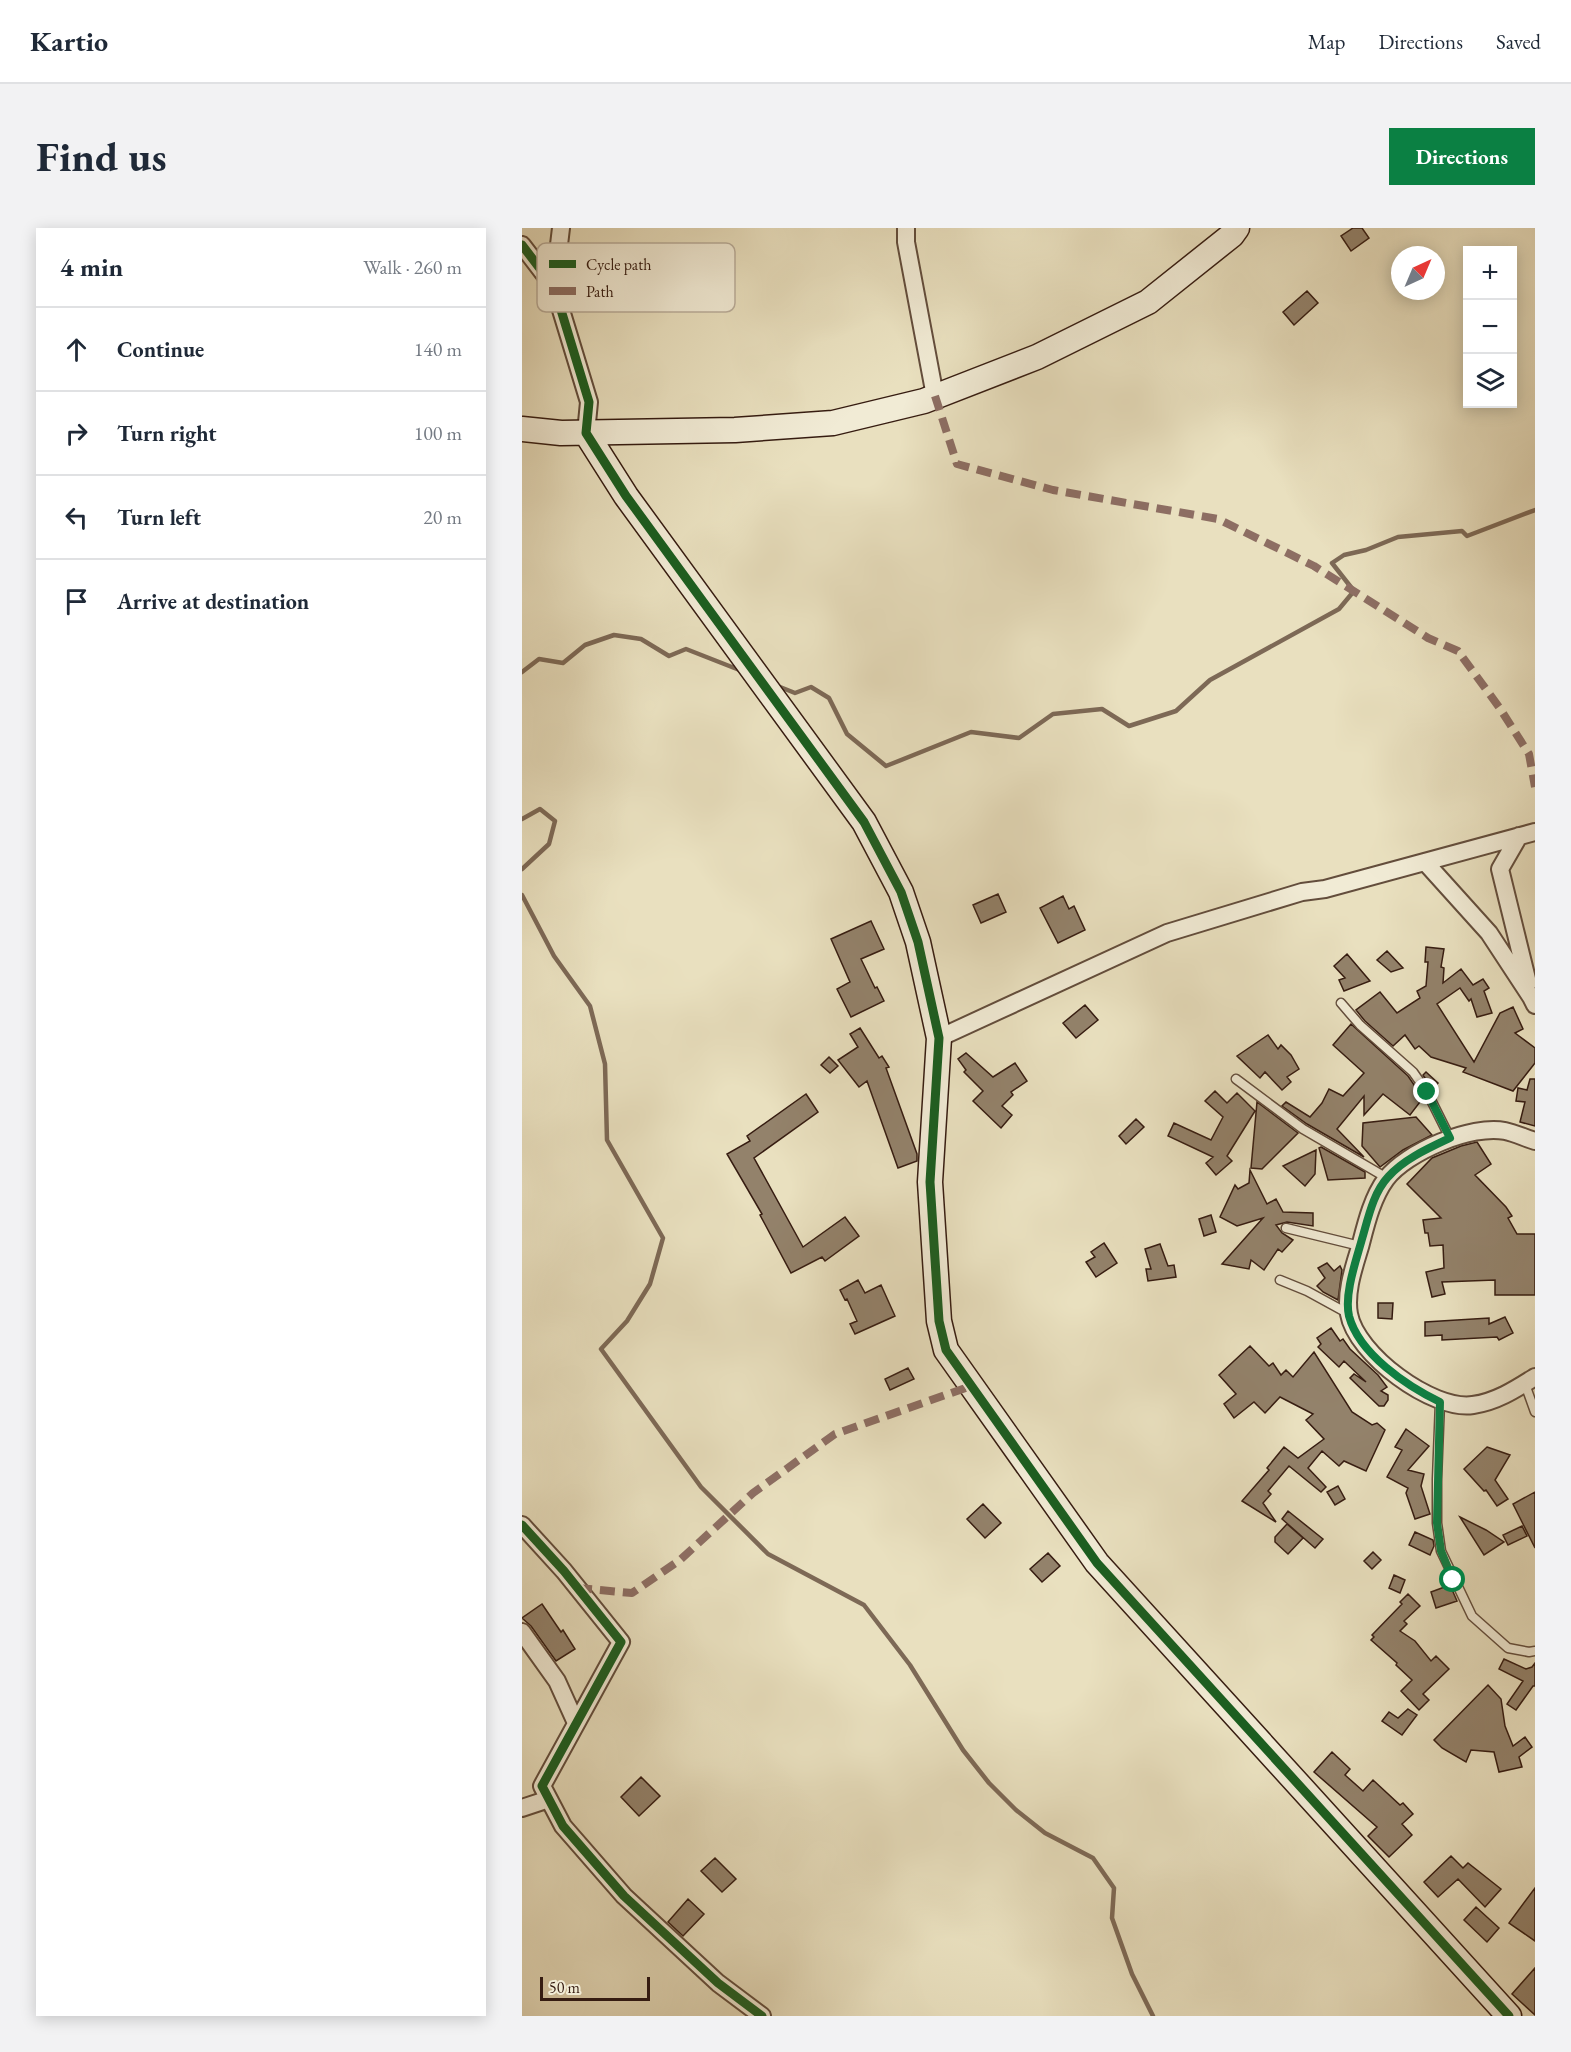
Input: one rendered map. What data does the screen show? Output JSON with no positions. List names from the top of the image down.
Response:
{
  "legend": ["Cycle path", "Path"],
  "scale_bar": "50 m",
  "north": "top right",
  "page": {
    "header": "Kartio",
    "nav": ["Map", "Directions", "Saved"],
    "buttons": "Directions",
    "title": "Find us",
    "heading": ["4 min", "Walk · 260 m"],
    "map_buttons": ["+", "−"],
    "list": [
      ["Continue", "140 m"],
      ["Turn right", "100 m"],
      ["Turn left", "20 m"],
      "Arrive at destination"
    ],
    "scale": "50 m"
  }
}
